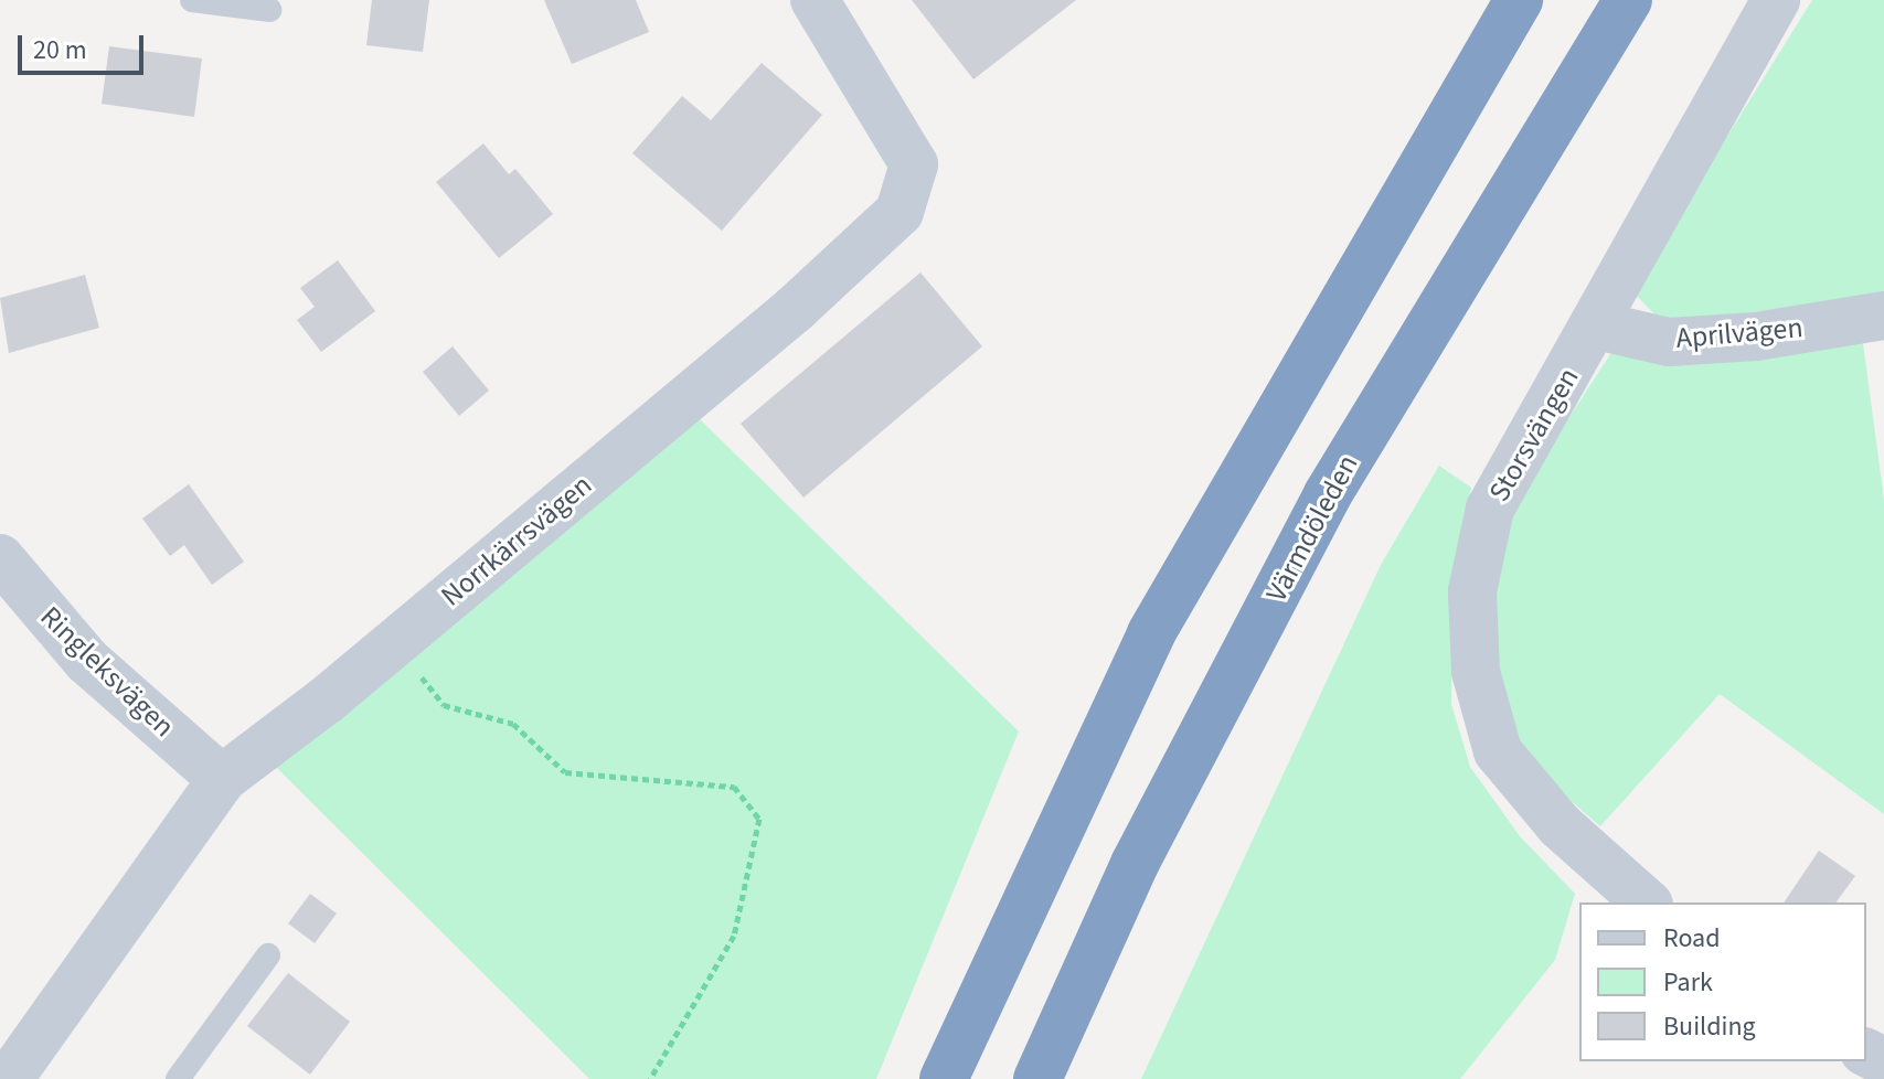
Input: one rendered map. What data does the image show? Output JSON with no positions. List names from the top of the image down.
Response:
{
  "streets": {
    "highway": ["Värmdöleden"],
    "street": [
      "Aprilvägen",
      "Storsvängen",
      "Norrkärrsvägen",
      "Ringleksvägen"
    ]
  },
  "crossings": [
    ["Aprilvägen", "Storsvängen"],
    ["Norrkärrsvägen", "Ringleksvägen"]
  ],
  "legend": ["Road", "Park", "Building"],
  "scale_bar": "20 m"
}
